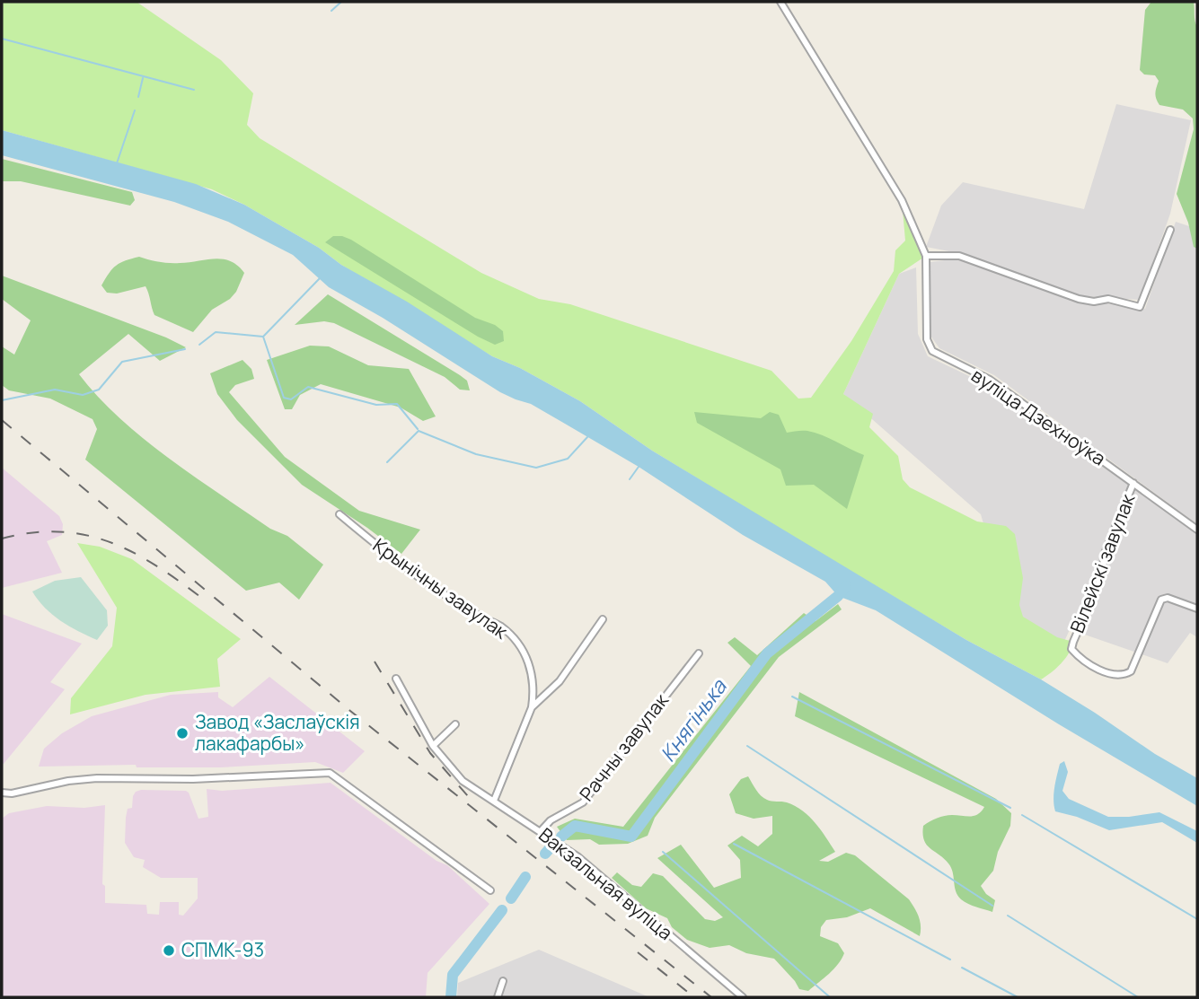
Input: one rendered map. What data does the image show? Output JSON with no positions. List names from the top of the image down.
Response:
{
  "streets": {
    "street": [
      "вуліца Дзехноўка",
      "Вілейскі завулак",
      "Крынічны завулак",
      "Рачны завулак",
      "Вакзальная вуліца"
    ]
  },
  "crossings": [
    ["вуліца Дзехноўка", "Вілейскі завулак"],
    ["Рачны завулак", "Вакзальная вуліца"]
  ],
  "water": ["Княгінька"],
  "places": ["Завод «Заслаўскія лакафарбы»", "СПМК-93"]
}
